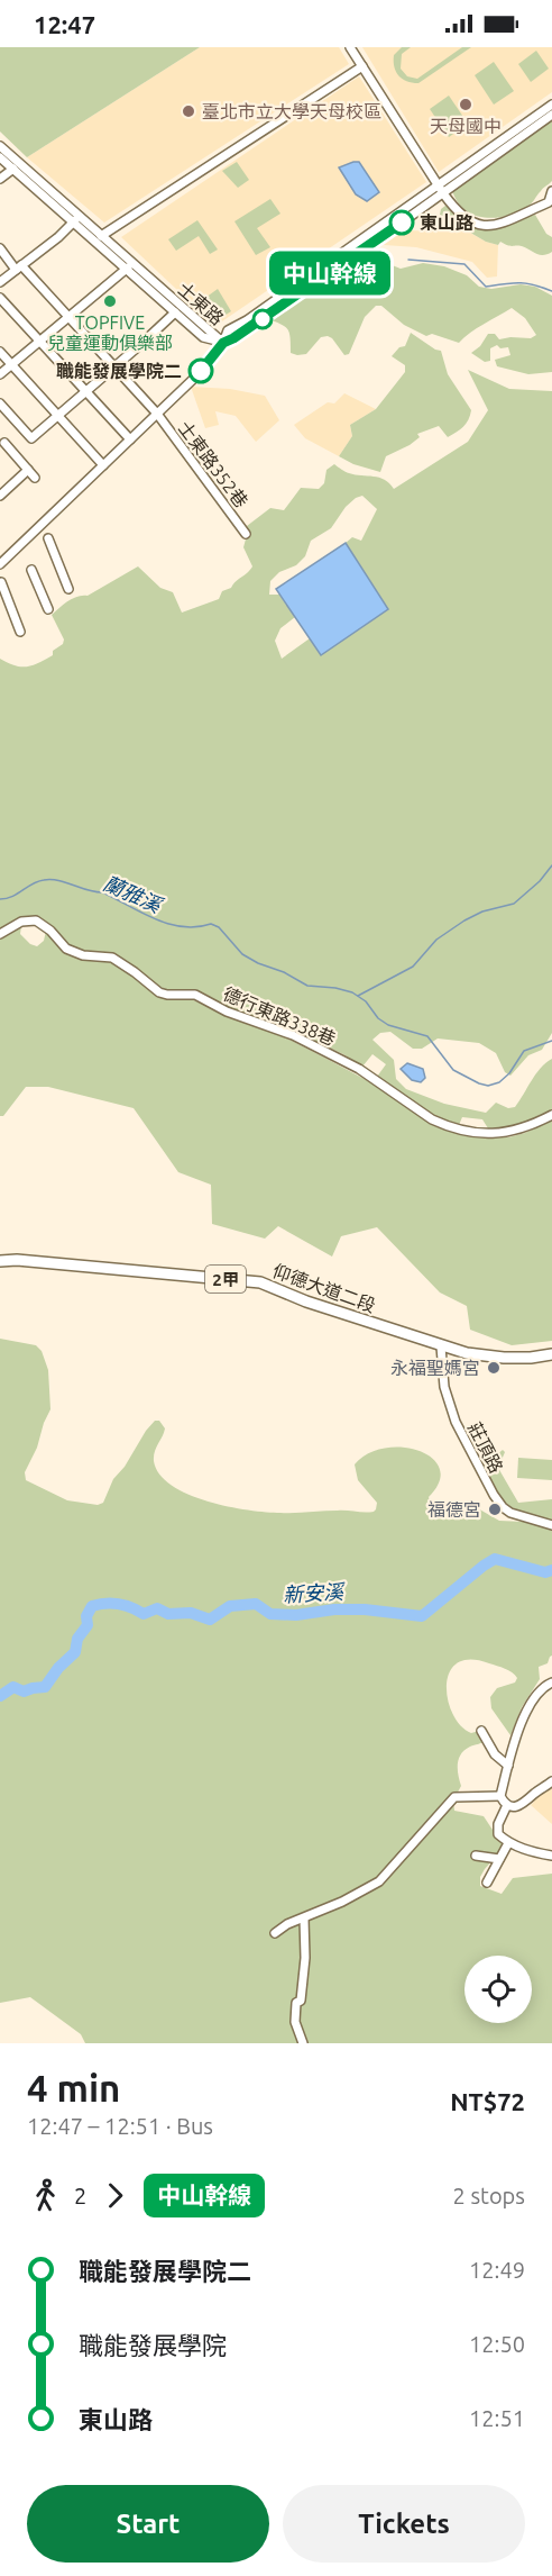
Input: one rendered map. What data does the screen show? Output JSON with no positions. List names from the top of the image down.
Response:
{
  "streets": {
    "main road": ["2甲", "仰德大道二段"],
    "street": [
      "士東路",
      "士東路352巷",
      "德行東路338巷",
      "莊頂路"
    ]
  },
  "crossings": [
    ["仰德大道二段", "莊頂路"]
  ],
  "water": ["蘭雅溪", "新安溪"],
  "places": [
    "天母國中",
    "臺北市立大學天母校區",
    "東山路",
    "TOPFIVE 兒童運動俱樂部",
    "職能發展學院二",
    "永福聖媽宮",
    "福德宮"
  ],
  "lines": ["bus line 中山幹線"],
  "page": {
    "status": "12:47",
    "on_map": "中山幹線",
    "heading": ["4 min", "12:47 – 12:51 · Bus", "NT$72"],
    "legs": ["2", "中山幹線", "2 stops"],
    "list": [
      {
        "name": "職能發展學院二",
        "value": "12:49"
      },
      {
        "name": "職能發展學院",
        "value": "12:50"
      },
      {
        "name": "東山路",
        "value": "12:51"
      }
    ],
    "buttons": ["Start", "Tickets"]
  }
}
